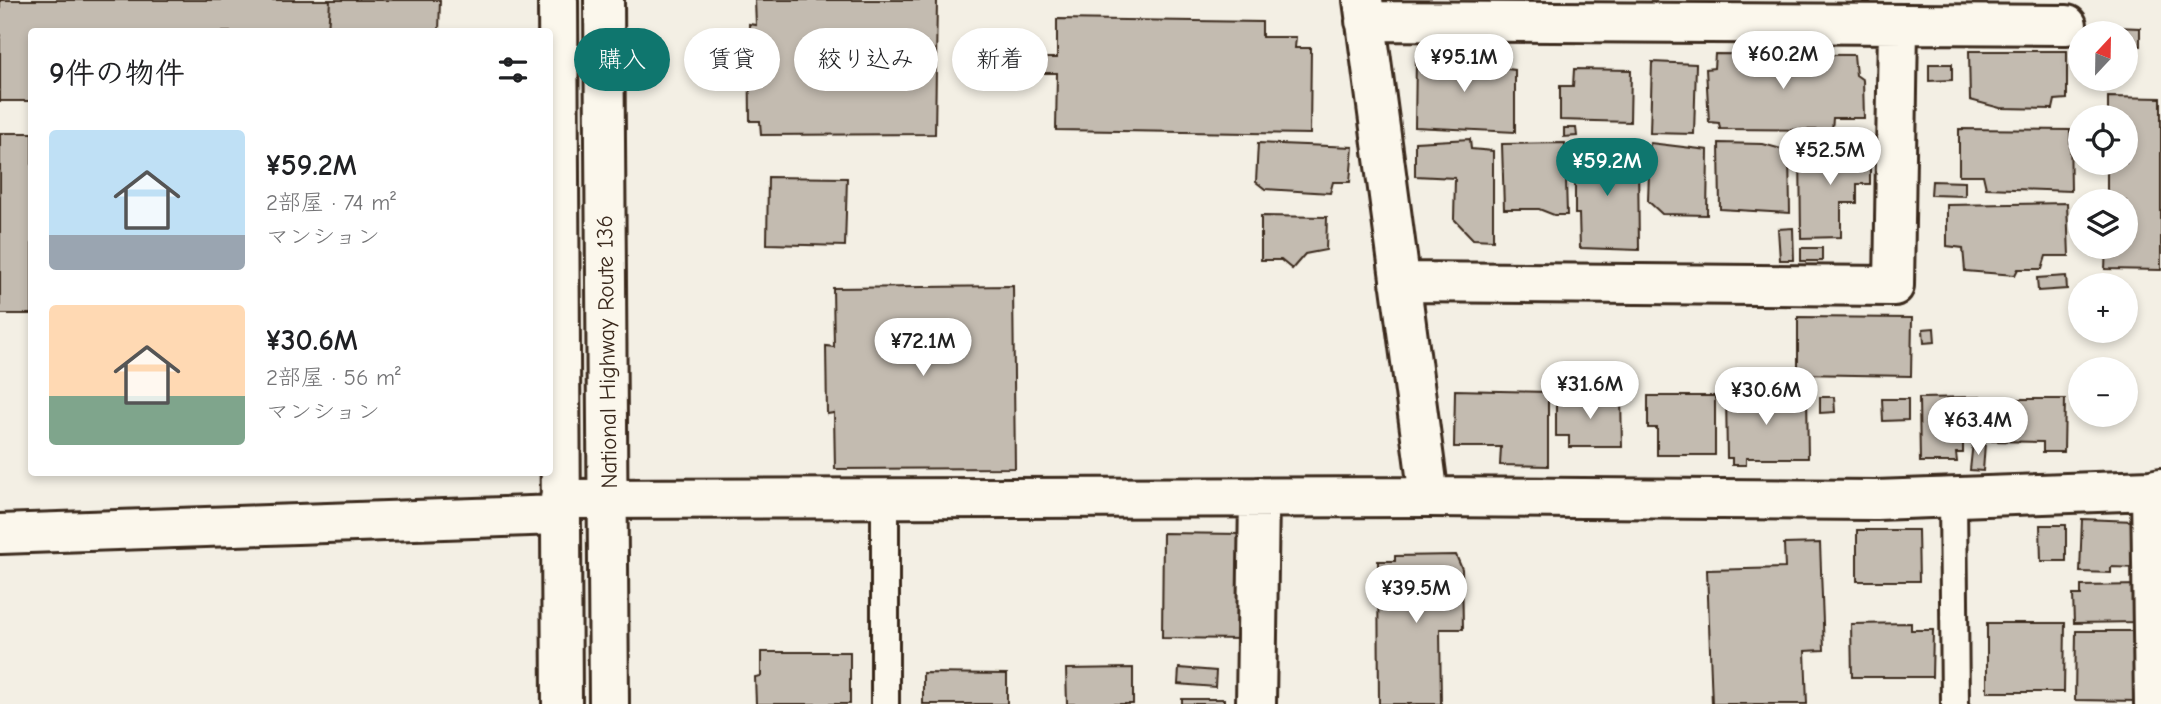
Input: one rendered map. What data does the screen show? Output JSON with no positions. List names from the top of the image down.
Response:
{
  "streets": {
    "main road": ["National Highway Route 136"]
  },
  "north": "top",
  "page": {
    "map_buttons": ["+", "−"],
    "chip": [
      "購入",
      "賃貸",
      "絞り込み",
      "新着"
    ],
    "heading": "9件の物件",
    "price": [
      "¥60.2M",
      "¥95.1M",
      "¥52.5M",
      "¥59.2M",
      "¥72.1M",
      "¥31.6M",
      "¥30.6M",
      "¥63.4M",
      "¥39.5M"
    ],
    "list": [
      {
        "name": "¥59.2M",
        "note": "2部屋 · 74 m² · マンション"
      },
      {
        "name": "¥30.6M",
        "note": "2部屋 · 56 m² · マンション"
      }
    ]
  }
}
